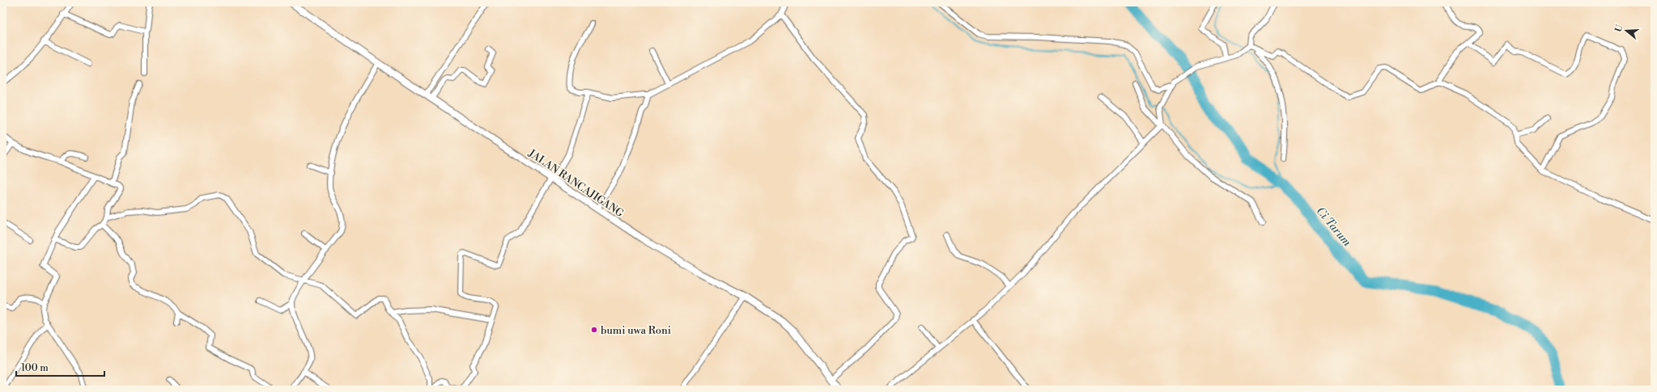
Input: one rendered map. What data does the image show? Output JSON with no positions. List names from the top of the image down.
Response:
{
  "streets": {
    "main road": ["JALAN RANCAJIGANG"]
  },
  "water": ["Ci Tarum"],
  "places": ["bumi uwa Roni"],
  "scale_bar": "100 m",
  "north": "left"
}
